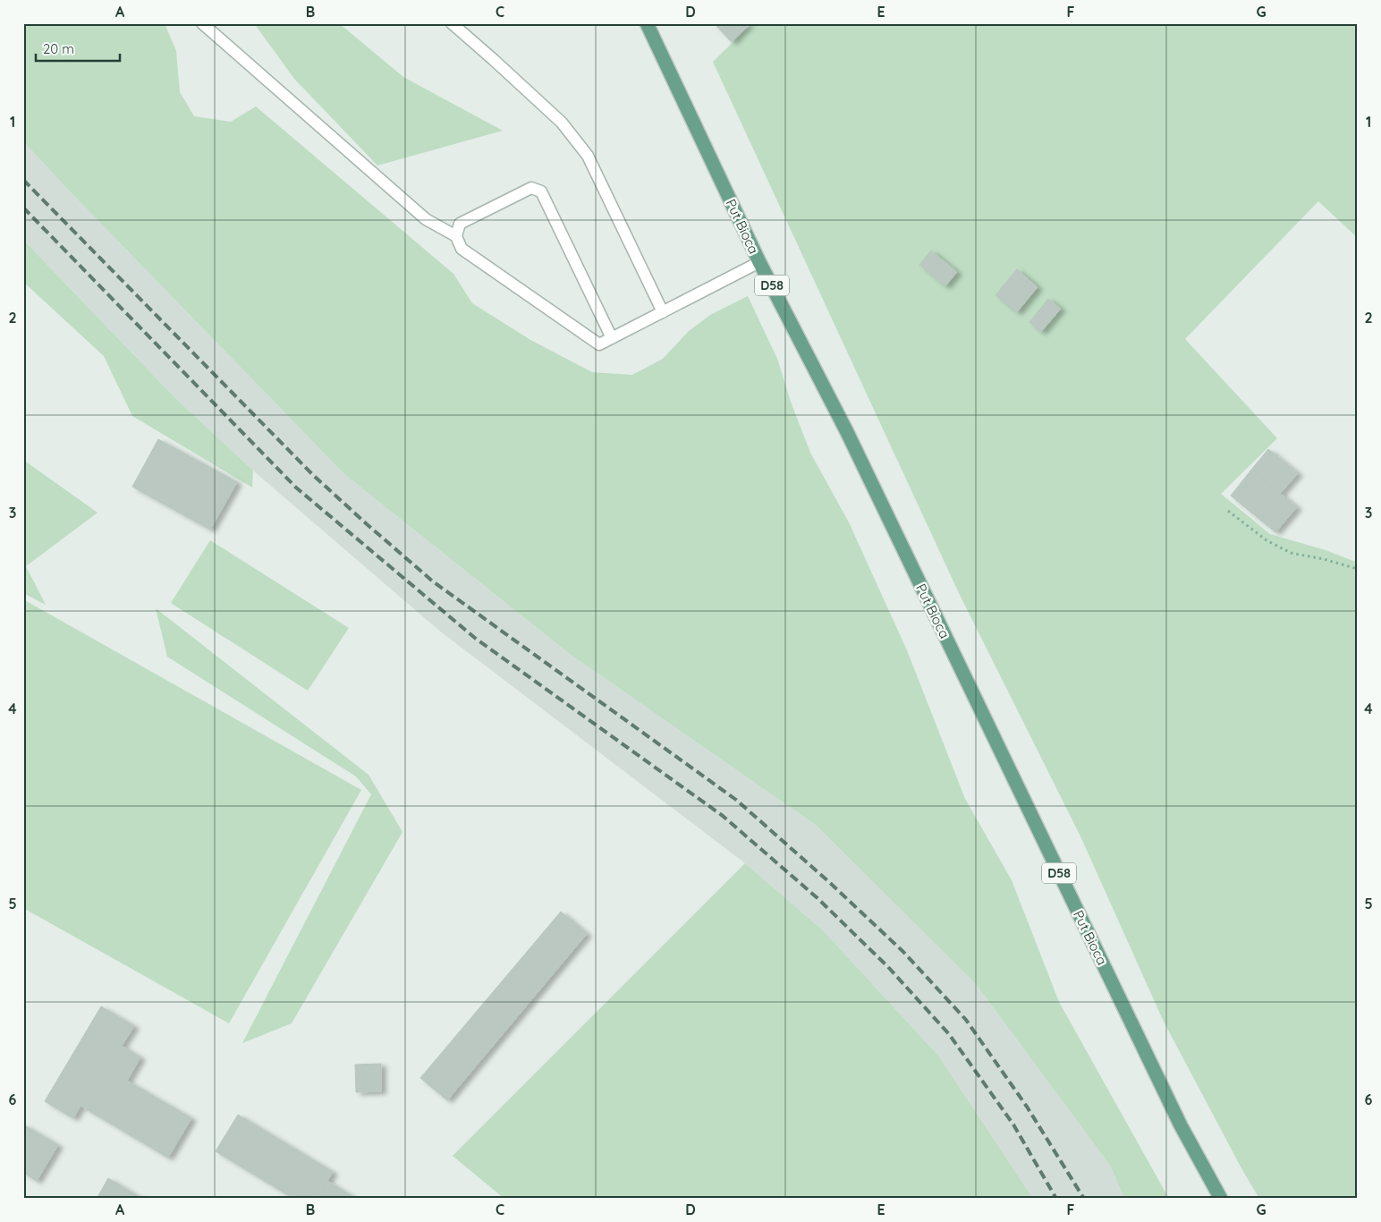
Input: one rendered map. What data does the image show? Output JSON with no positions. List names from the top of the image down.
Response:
{
  "streets": {
    "main road": ["Put Bioca", "D58"]
  },
  "scale_bar": "20 m",
  "grid": {
    "columns": [
      "A",
      "B",
      "C",
      "D",
      "E",
      "F",
      "G"
    ],
    "rows": [
      "1",
      "2",
      "3",
      "4",
      "5",
      "6"
    ]
  }
}
